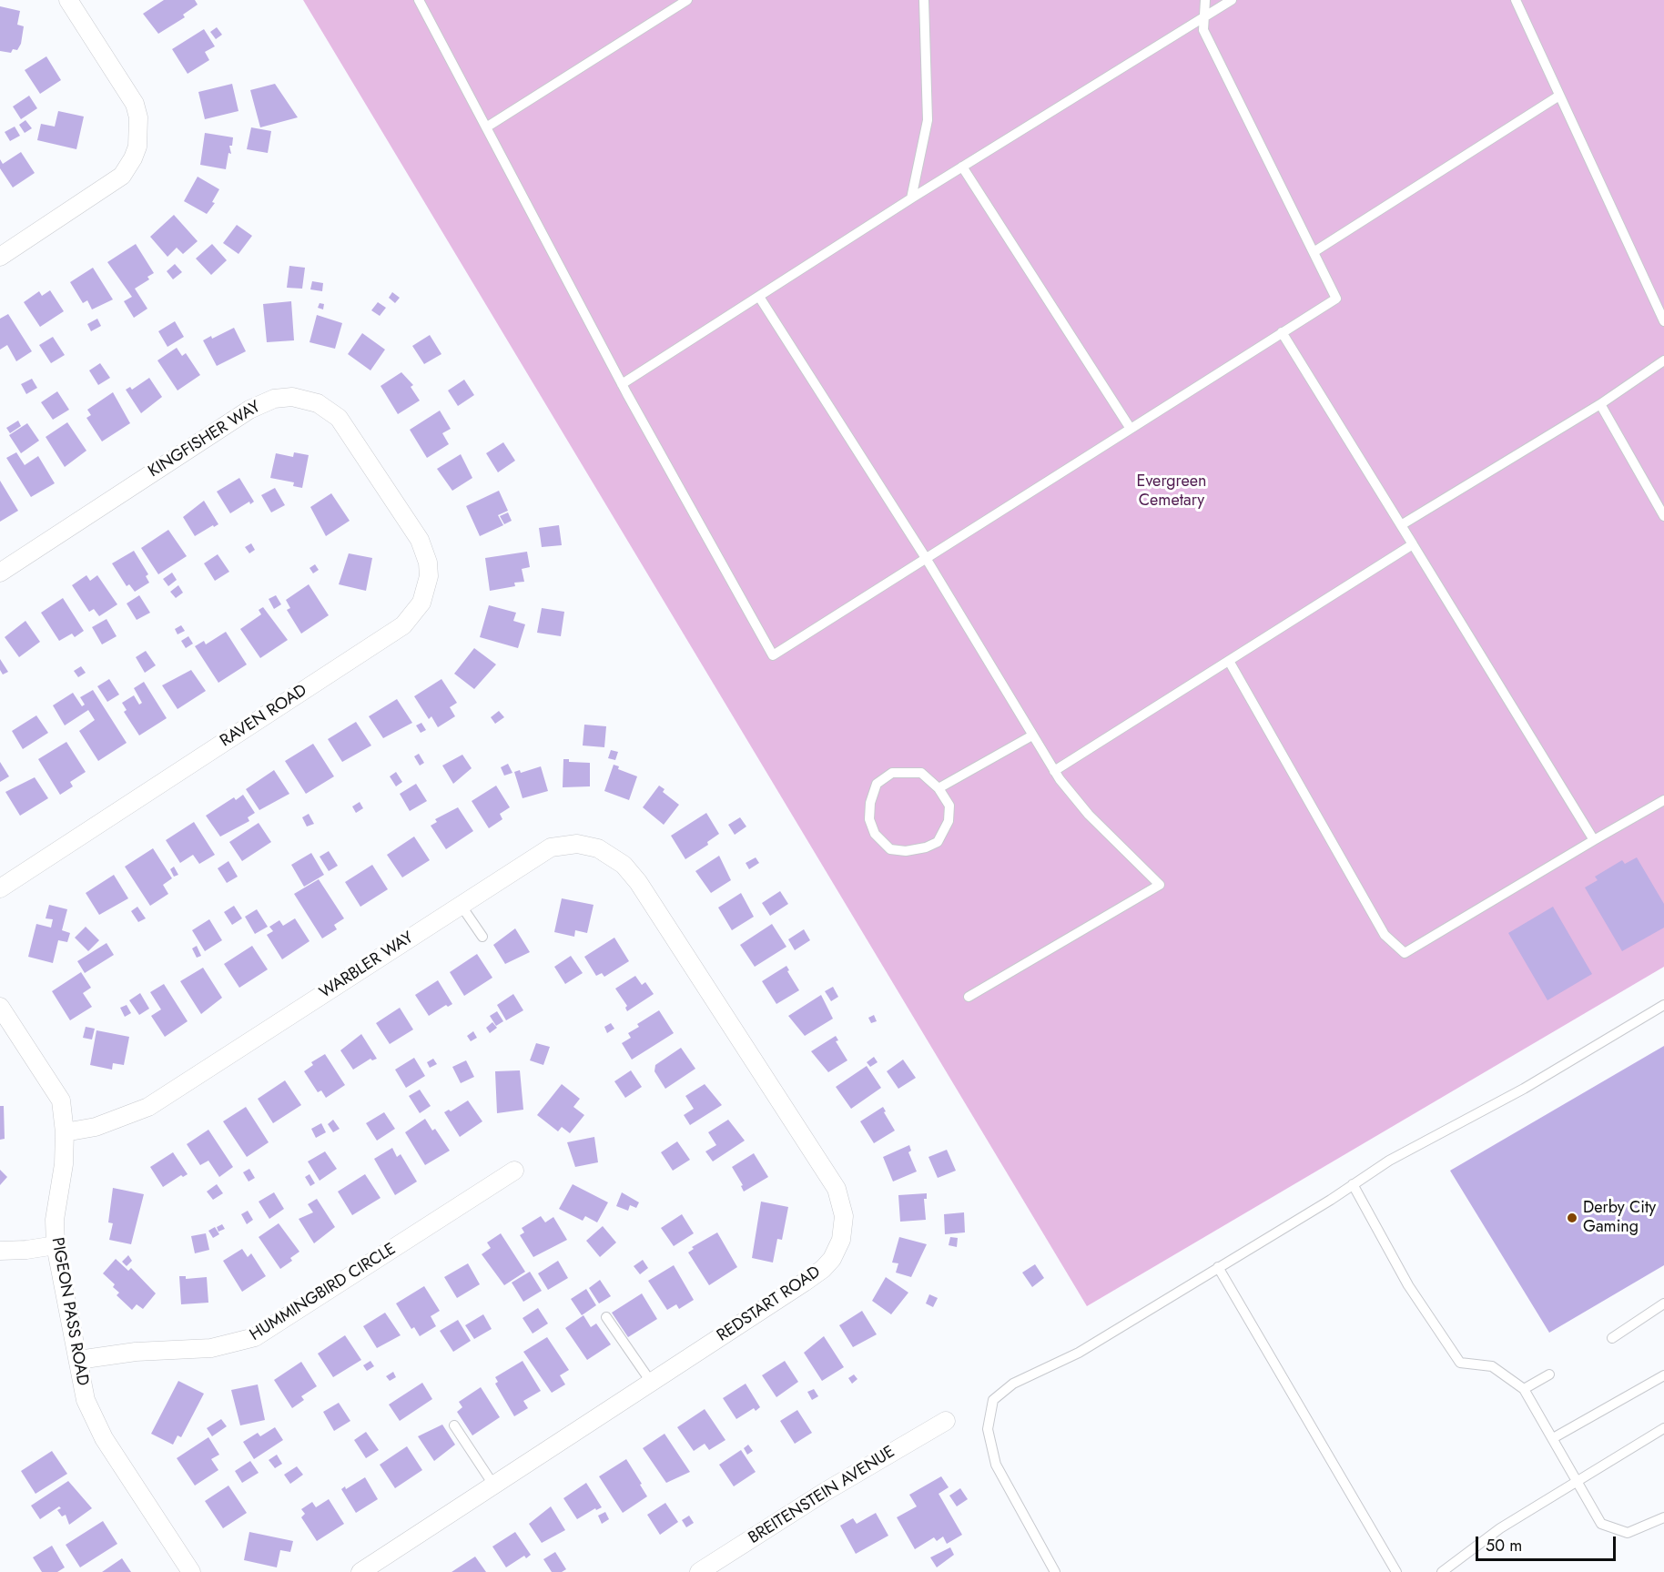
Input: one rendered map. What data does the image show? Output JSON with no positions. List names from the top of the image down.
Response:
{
  "streets": {
    "street": [
      "KINGFISHER WAY",
      "RAVEN ROAD",
      "WARBLER WAY",
      "HUMMINGBIRD CIRCLE",
      "REDSTART ROAD",
      "PIGEON PASS ROAD",
      "BREITENSTEIN AVENUE"
    ]
  },
  "crossings": [
    ["KINGFISHER WAY", "RAVEN ROAD"],
    ["WARBLER WAY", "REDSTART ROAD"],
    ["WARBLER WAY", "PIGEON PASS ROAD"],
    ["HUMMINGBIRD CIRCLE", "PIGEON PASS ROAD"]
  ],
  "parks": ["Evergreen Cemetary"],
  "places": ["Derby City Gaming"],
  "scale_bar": "50 m"
}
